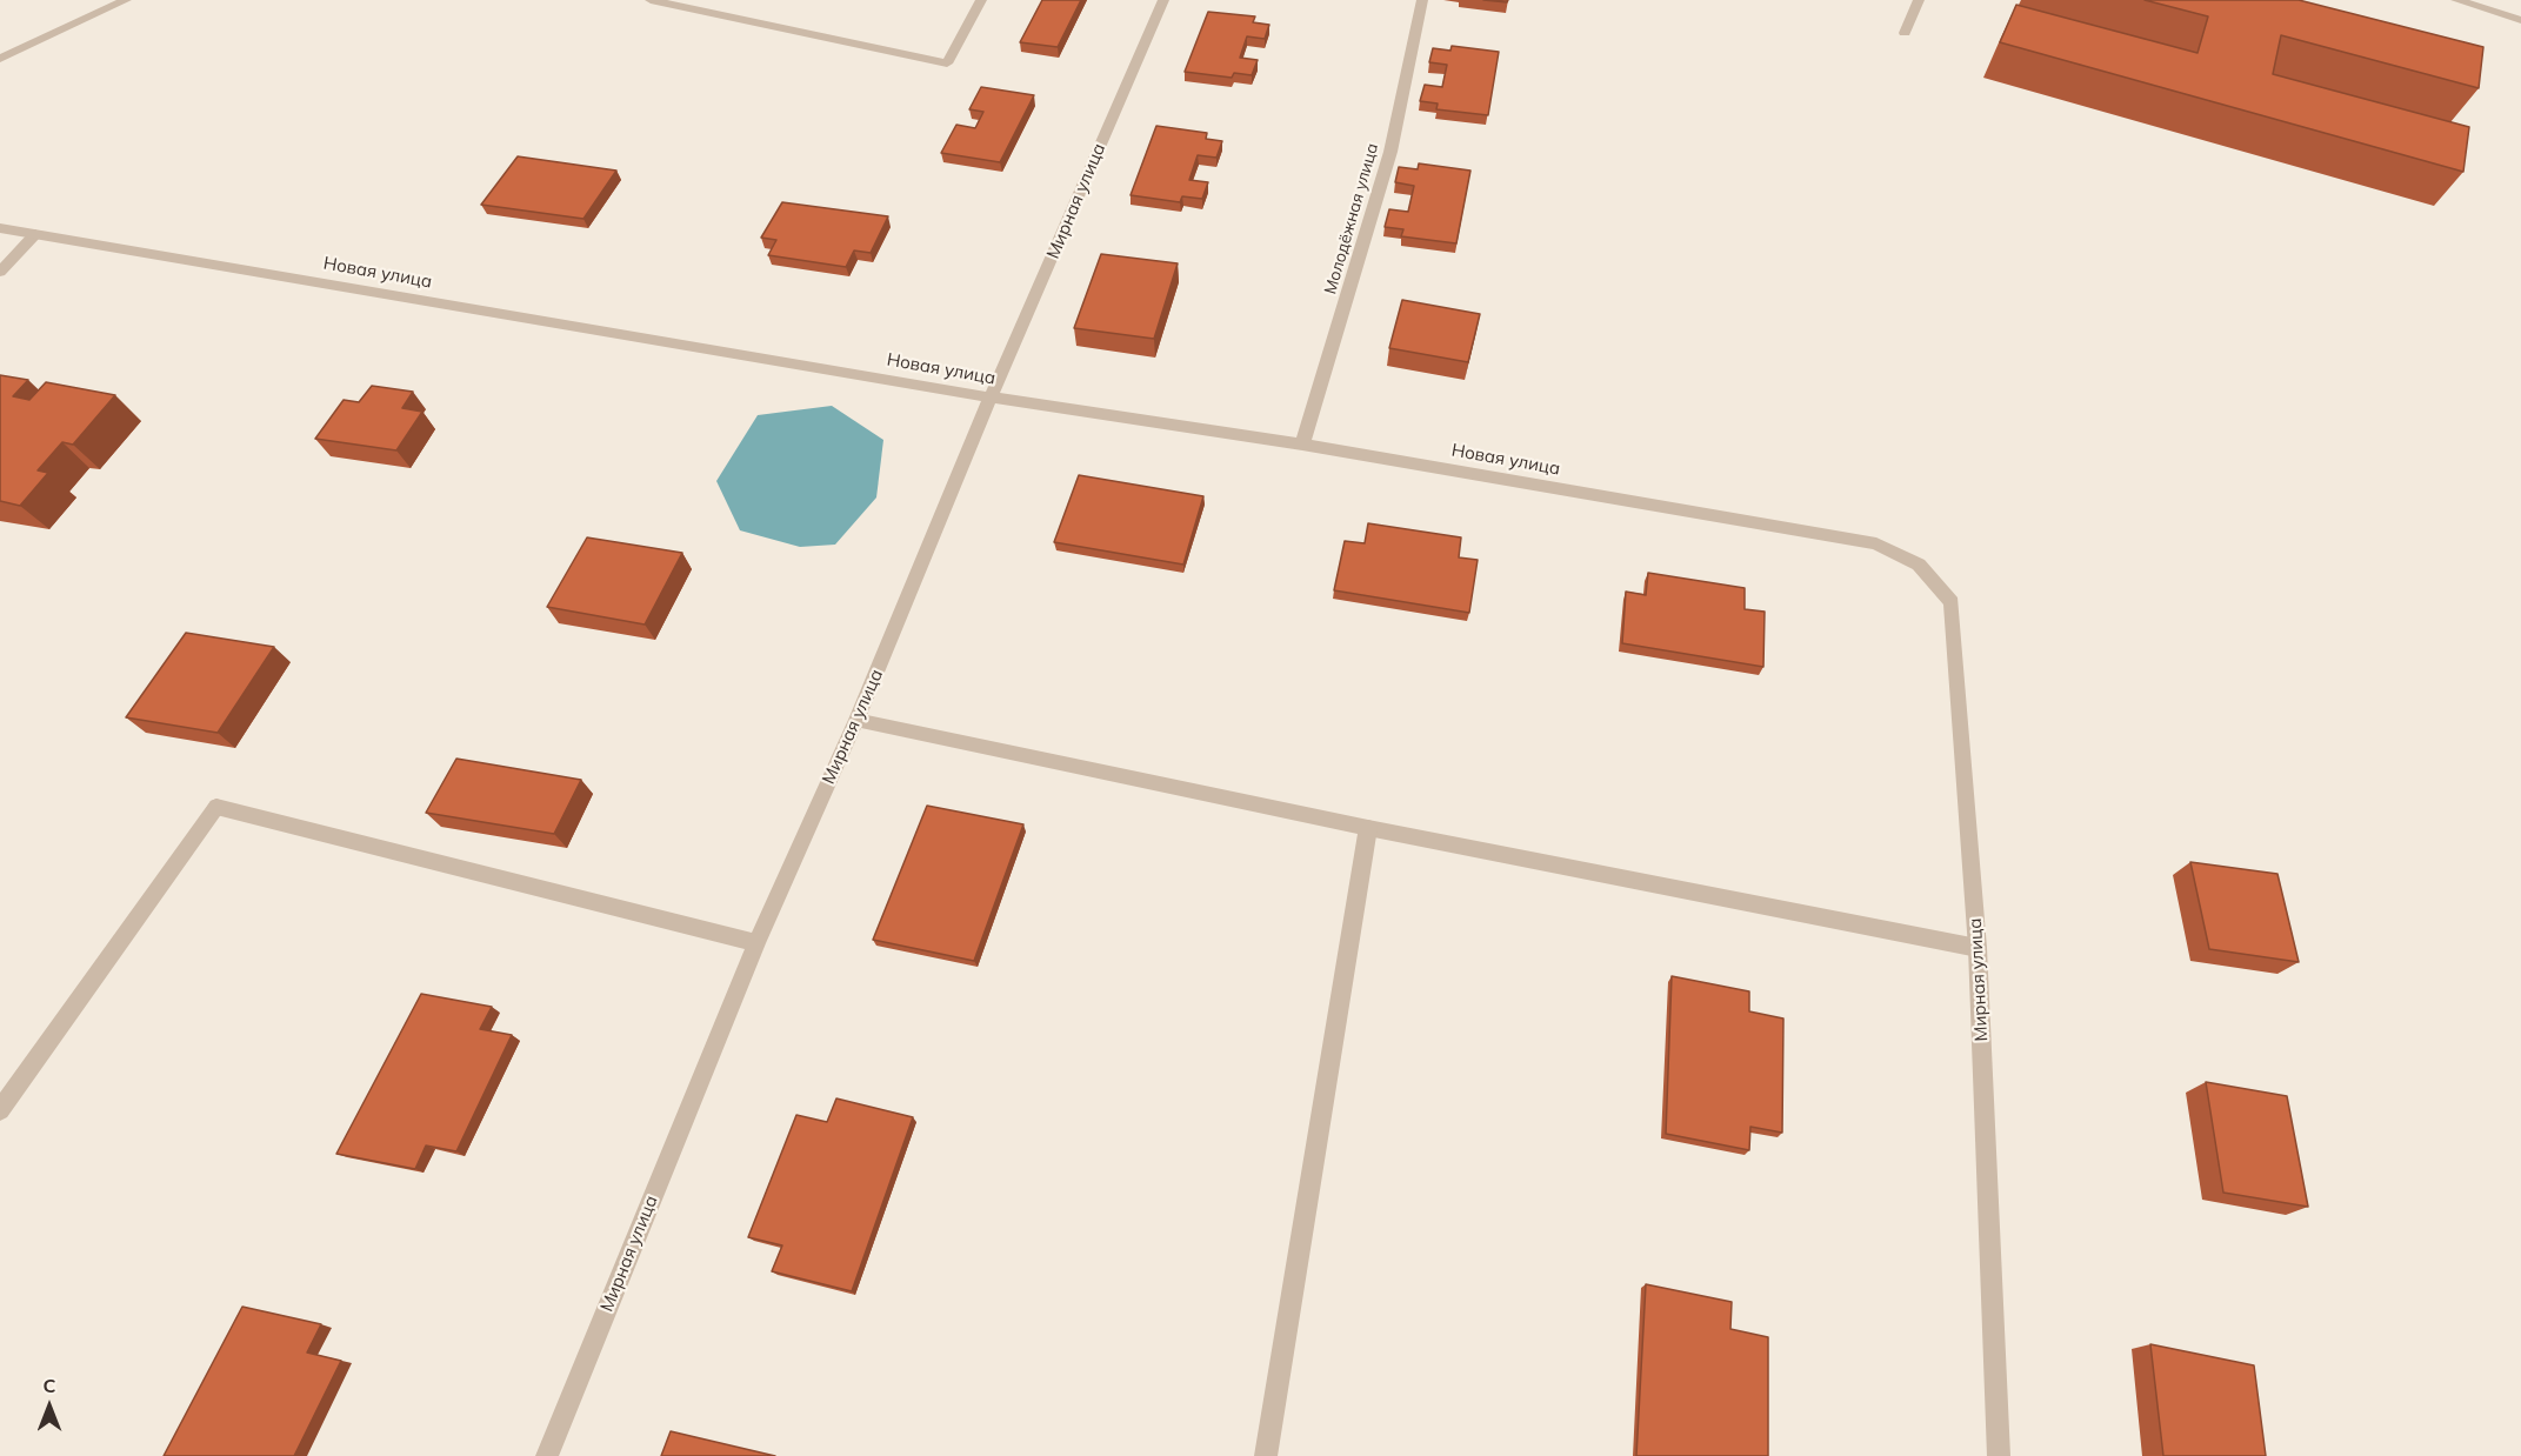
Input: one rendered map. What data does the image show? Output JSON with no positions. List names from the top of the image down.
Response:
{
  "streets": {
    "street": ["Мирная улица", "Молодёжная улица", "Новая улица"]
  },
  "crossings": [
    ["Мирная улица", "Новая улица"],
    ["Молодёжная улица", "Новая улица"]
  ],
  "north": "top"
}
